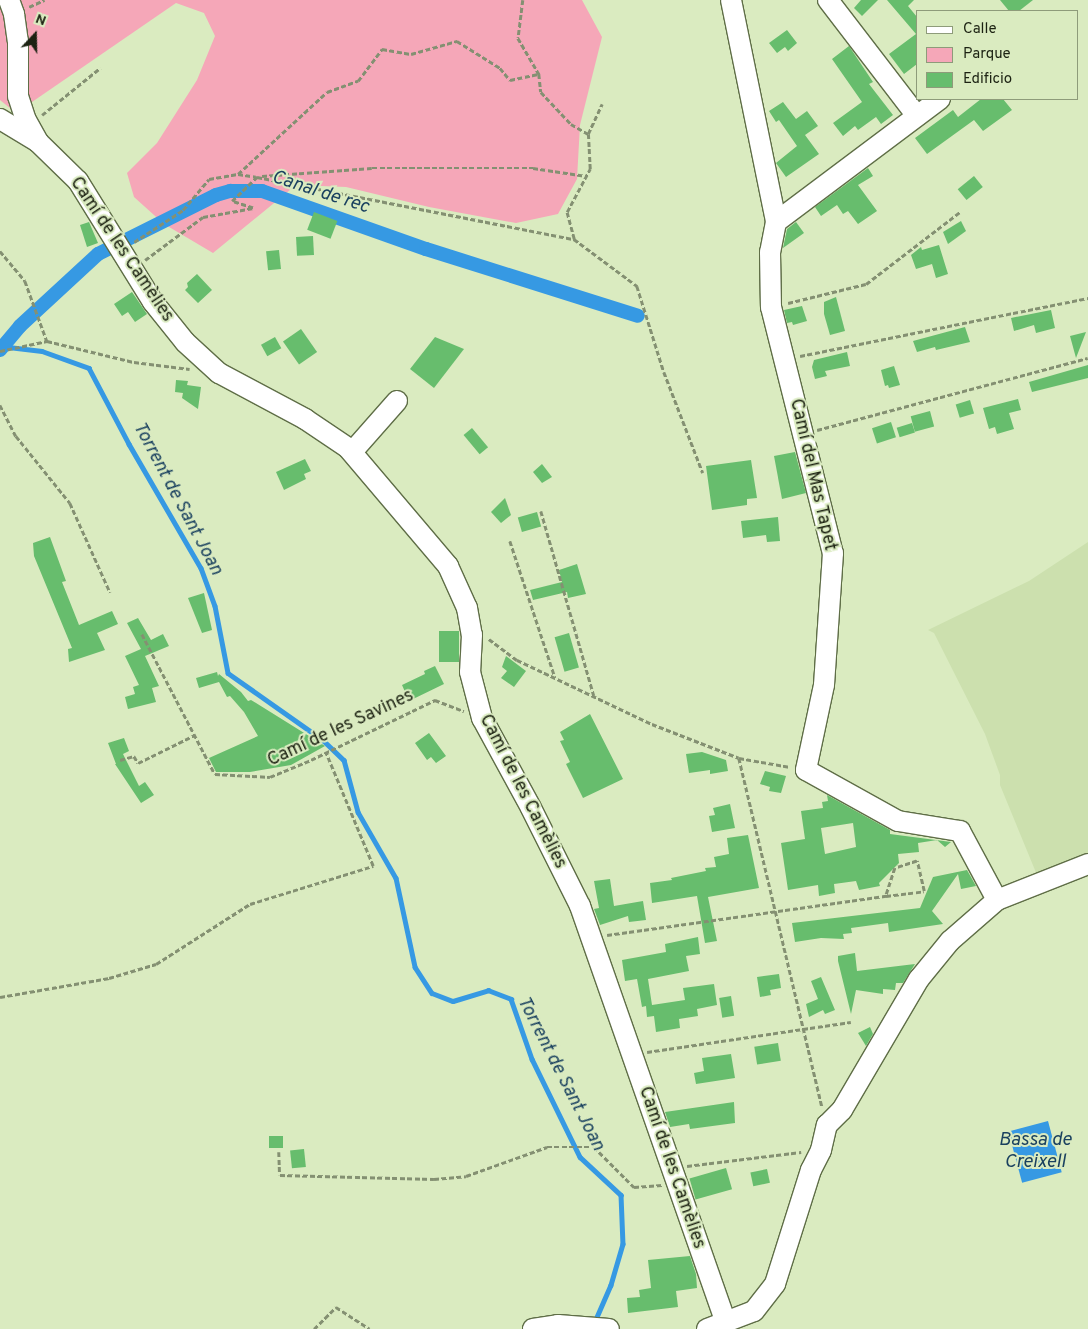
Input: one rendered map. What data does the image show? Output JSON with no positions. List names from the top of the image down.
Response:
{
  "streets": {
    "street": ["Camí de les Camèlies", "Camí del Mas Tapet"],
    "path": ["Camí de les Savines"]
  },
  "crossings": [
    ["Camí de les Camèlies", "Camí de les Savines"]
  ],
  "water": ["Canal de rec", "Torrent de Sant Joan", "Bassa de Creixell"],
  "legend": ["Calle", "Parque", "Edificio"],
  "north": "top"
}
